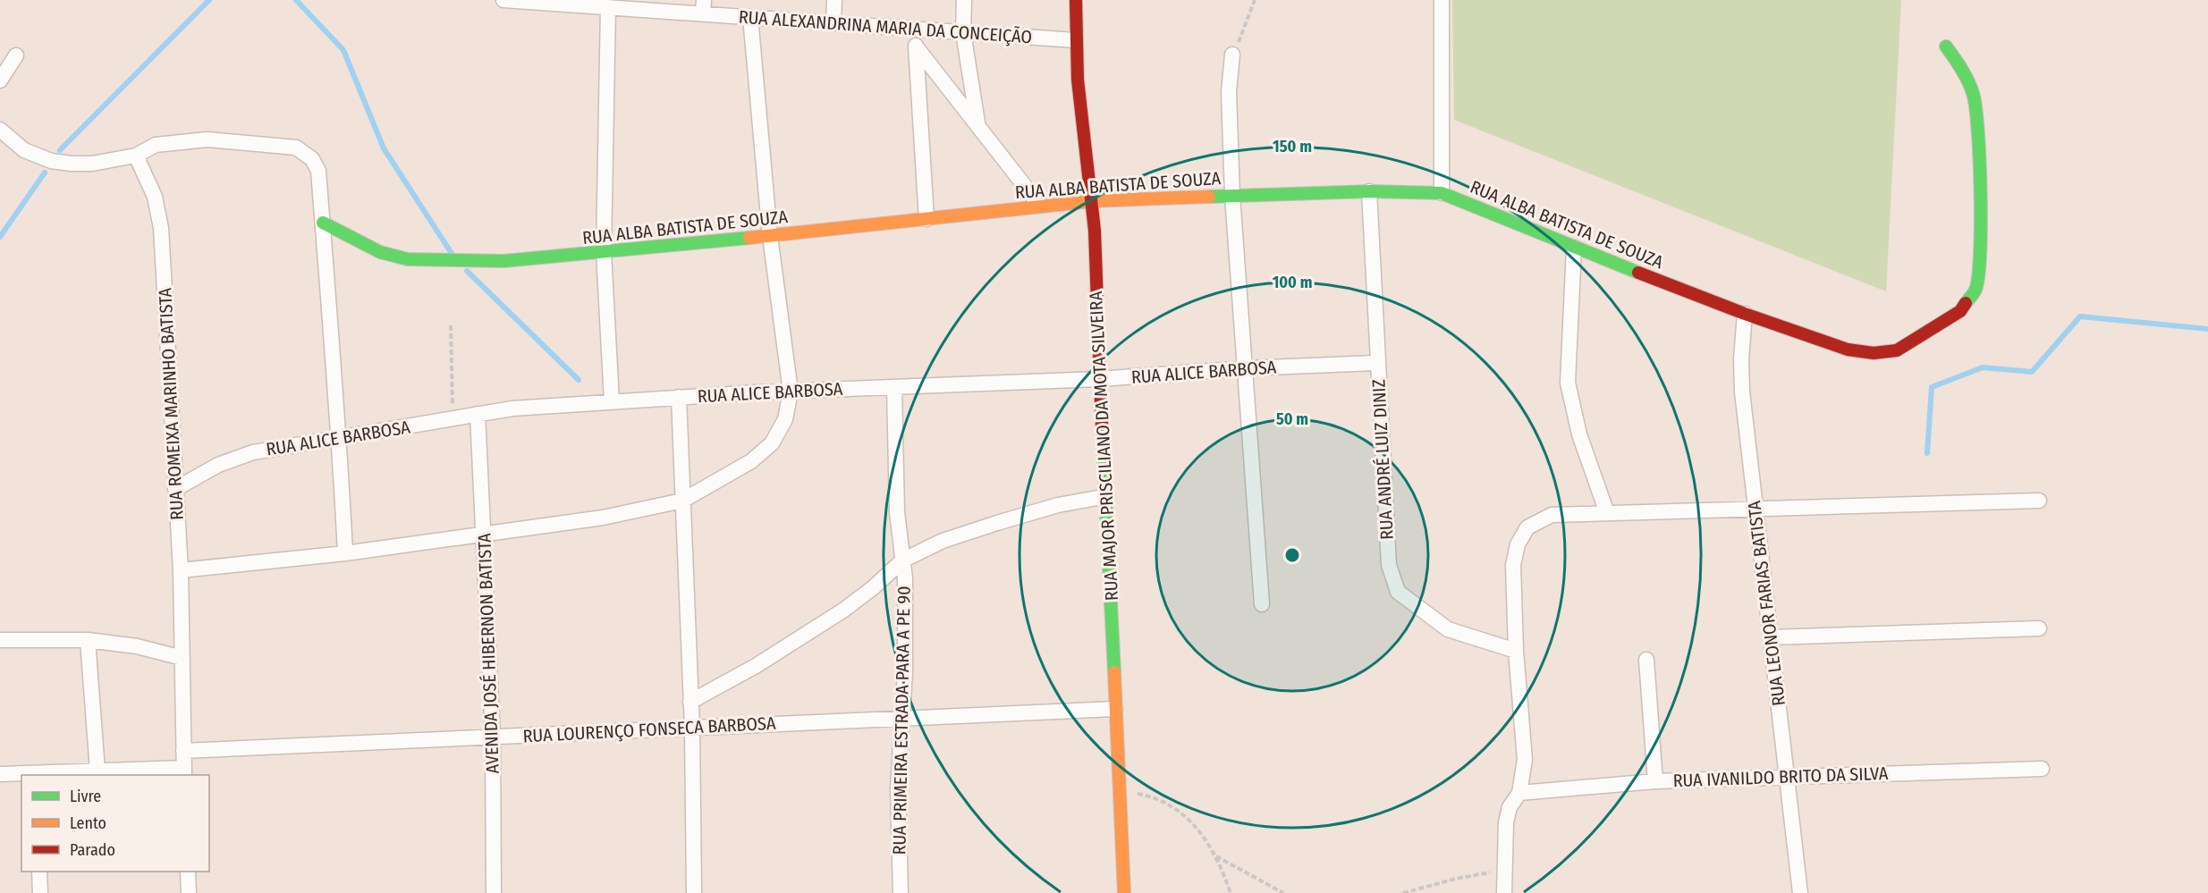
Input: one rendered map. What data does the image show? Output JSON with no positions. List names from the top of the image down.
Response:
{
  "streets": {
    "street": [
      "RUA ALEXANDRINA MARIA DA CONCEIÇÃO",
      "RUA ALBA BATISTA DE SOUZA",
      "RUA ALICE BARBOSA",
      "RUA ROMEIXA MARINHO BATISTA",
      "RUA MAJOR PRISCILIANO DA MOTA SILVEIRA",
      "RUA ANDRÉ LUIZ DINIZ",
      "RUA LEONOR FARIAS BATISTA",
      "AVENIDA JOSÉ HIBERNON BATISTA",
      "RUA PRIMEIRA ESTRADA PARA A PE 90",
      "RUA LOURENÇO FONSECA BARBOSA",
      "RUA IVANILDO BRITO DA SILVA"
    ]
  },
  "crossings": [
    ["RUA ALEXANDRINA MARIA DA CONCEIÇÃO", "RUA MAJOR PRISCILIANO DA MOTA SILVEIRA"],
    ["RUA ALBA BATISTA DE SOUZA", "RUA MAJOR PRISCILIANO DA MOTA SILVEIRA"],
    ["RUA ALBA BATISTA DE SOUZA", "RUA ANDRÉ LUIZ DINIZ"],
    ["RUA ALBA BATISTA DE SOUZA", "RUA LEONOR FARIAS BATISTA"],
    ["RUA ALICE BARBOSA", "RUA ROMEIXA MARINHO BATISTA"],
    ["RUA ALICE BARBOSA", "RUA MAJOR PRISCILIANO DA MOTA SILVEIRA"],
    ["RUA ALICE BARBOSA", "RUA ANDRÉ LUIZ DINIZ"],
    ["RUA ALICE BARBOSA", "AVENIDA JOSÉ HIBERNON BATISTA"],
    ["RUA ALICE BARBOSA", "RUA PRIMEIRA ESTRADA PARA A PE 90"],
    ["RUA ROMEIXA MARINHO BATISTA", "RUA LOURENÇO FONSECA BARBOSA"],
    ["RUA MAJOR PRISCILIANO DA MOTA SILVEIRA", "RUA LOURENÇO FONSECA BARBOSA"],
    ["RUA LEONOR FARIAS BATISTA", "RUA IVANILDO BRITO DA SILVA"],
    ["AVENIDA JOSÉ HIBERNON BATISTA", "RUA LOURENÇO FONSECA BARBOSA"],
    ["RUA PRIMEIRA ESTRADA PARA A PE 90", "RUA LOURENÇO FONSECA BARBOSA"]
  ],
  "legend": ["Livre", "Lento", "Parado"],
  "rings": ["150 m", "100 m", "50 m"]
}
